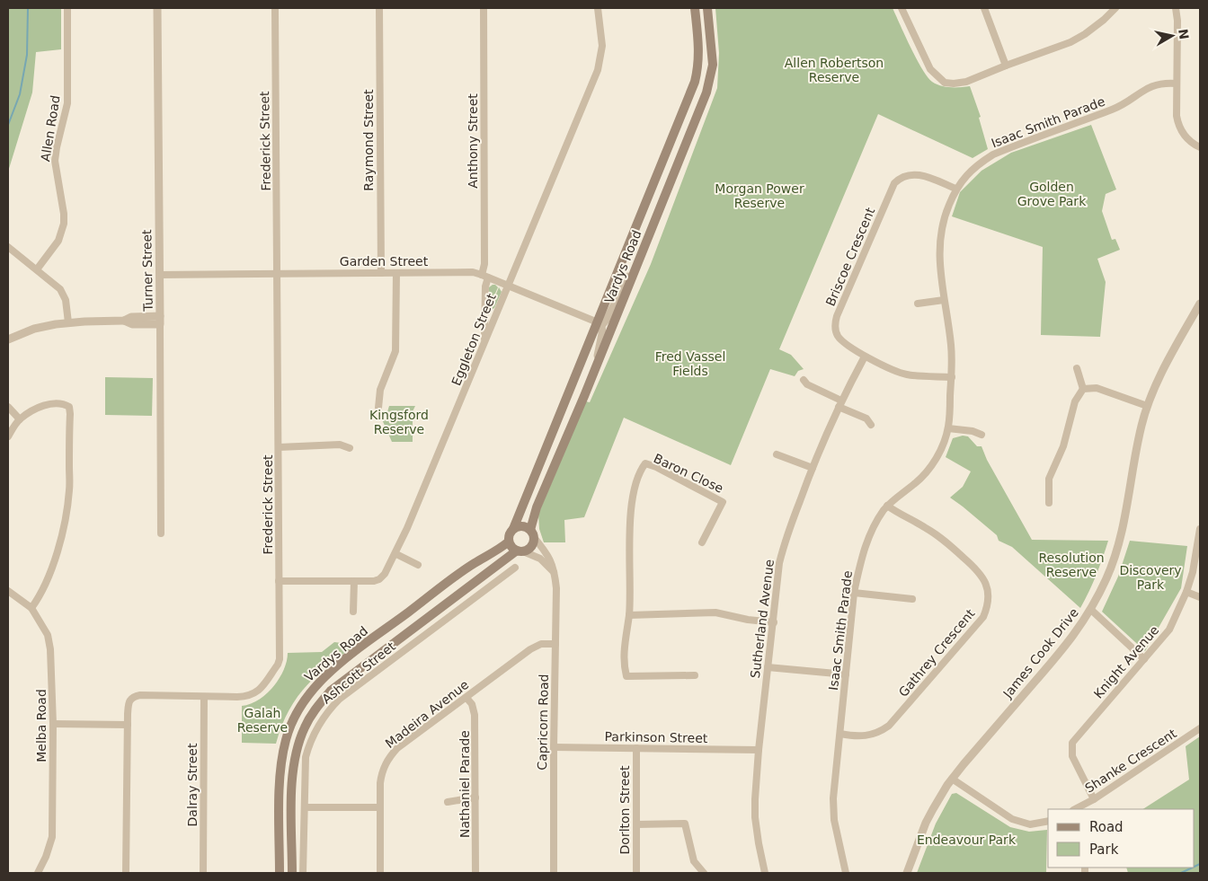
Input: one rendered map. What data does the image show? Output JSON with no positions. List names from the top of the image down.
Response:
{
  "streets": {
    "main road": ["Vardys Road"],
    "street": [
      "Isaac Smith Parade",
      "Allen Road",
      "Raymond Street",
      "Frederick Street",
      "Anthony Street",
      "Briscoe Crescent",
      "Garden Street",
      "Turner Street",
      "Eggleton Street",
      "Baron Close",
      "Sutherland Avenue",
      "Gathrey Crescent",
      "James Cook Drive",
      "Knight Avenue",
      "Ashcott Street",
      "Madeira Avenue",
      "Capricorn Road",
      "Melba Road",
      "Parkinson Street",
      "Shanke Crescent",
      "Nathaniel Parade",
      "Dalray Street",
      "Dorlton Street"
    ]
  },
  "crossings": [
    ["Isaac Smith Parade", "Briscoe Crescent"],
    ["Isaac Smith Parade", "Gathrey Crescent"],
    ["Raymond Street", "Garden Street"],
    ["Frederick Street", "Garden Street"],
    ["Frederick Street", "Eggleton Street"],
    ["Frederick Street", "Dalray Street"],
    ["Anthony Street", "Garden Street"],
    ["Anthony Street", "Eggleton Street"],
    ["Briscoe Crescent", "Sutherland Avenue"],
    ["Garden Street", "Vardys Road"],
    ["Garden Street", "Turner Street"],
    ["Garden Street", "Eggleton Street"],
    ["Vardys Road", "Capricorn Road"],
    ["Sutherland Avenue", "Parkinson Street"],
    ["Knight Avenue", "Shanke Crescent"],
    ["Madeira Avenue", "Capricorn Road"],
    ["Madeira Avenue", "Nathaniel Parade"],
    ["Capricorn Road", "Parkinson Street"],
    ["Parkinson Street", "Dorlton Street"]
  ],
  "parks": [
    "Allen Robertson Reserve",
    "Golden Grove Park",
    "Morgan Power Reserve",
    "Fred Vassel Fields",
    "Kingsford Reserve",
    "Resolution Reserve",
    "Discovery Park",
    "Galah Reserve",
    "Endeavour Park"
  ],
  "legend": ["Road", "Park"],
  "north": "right"
}
